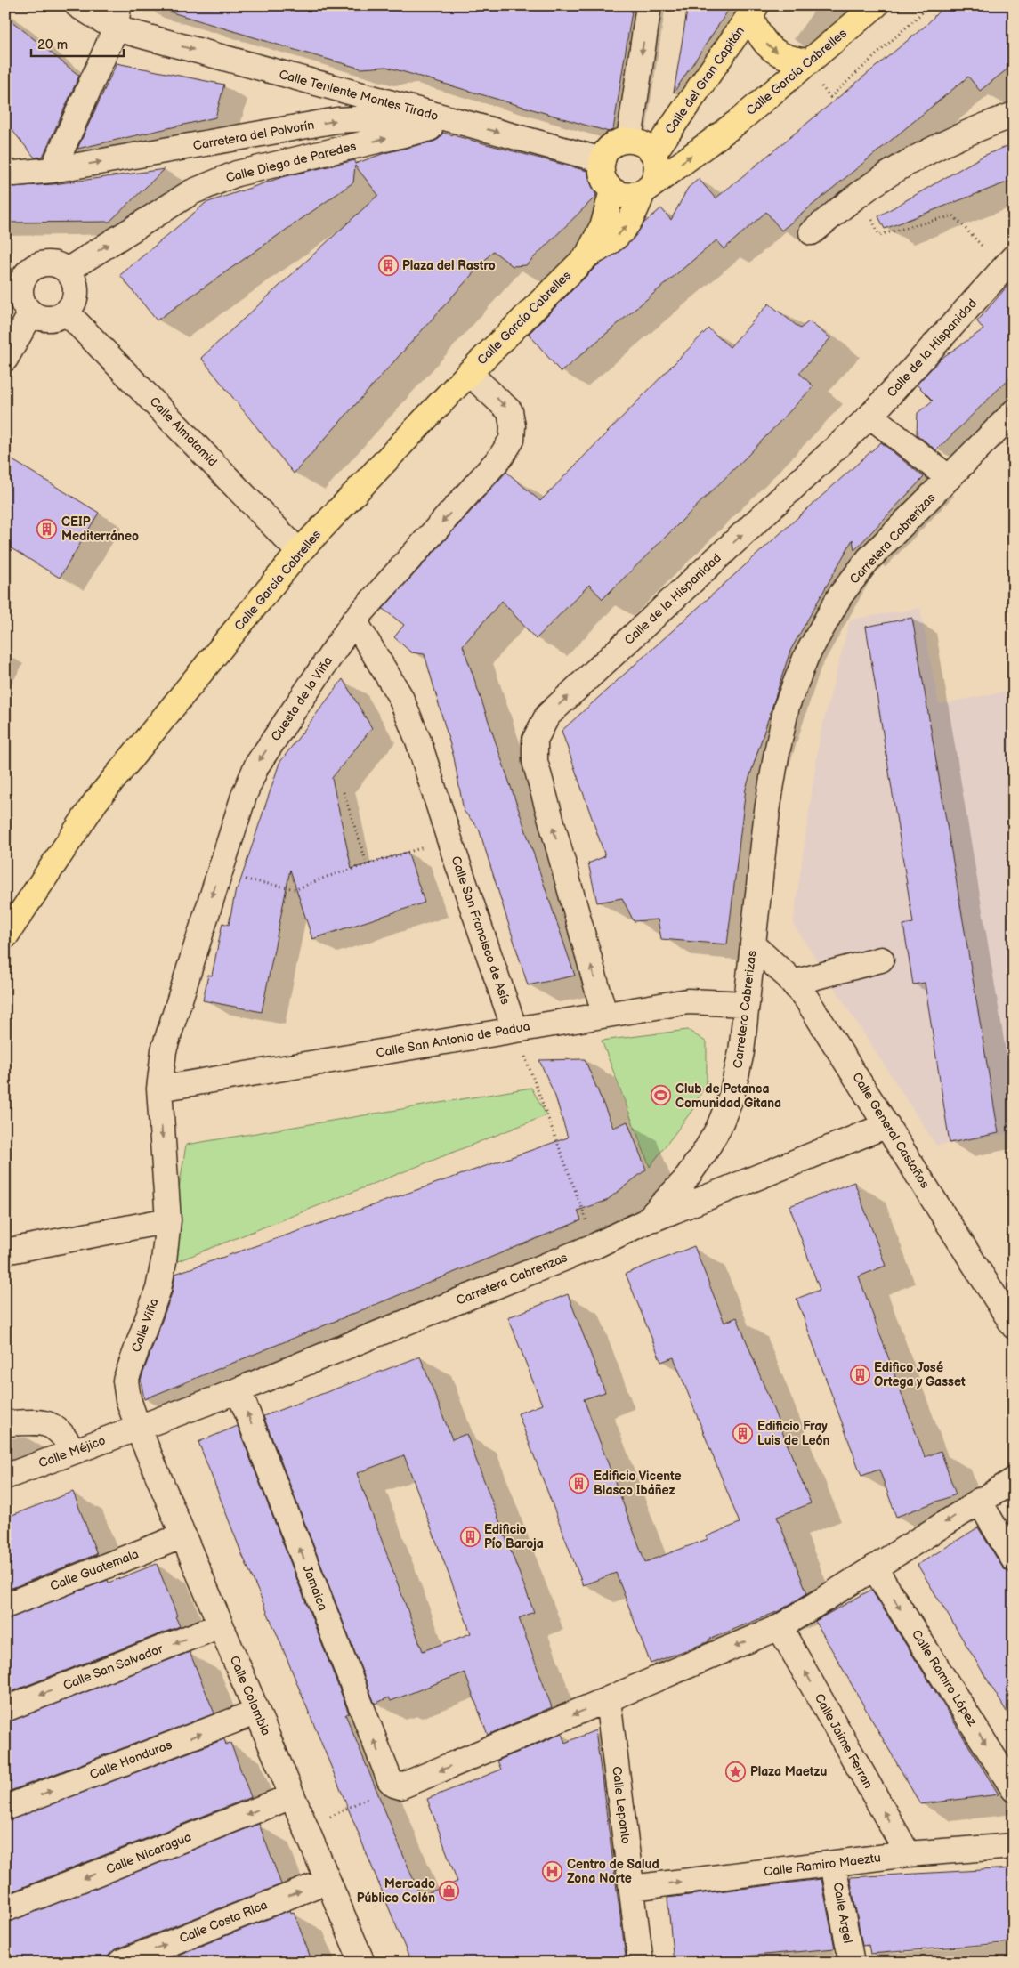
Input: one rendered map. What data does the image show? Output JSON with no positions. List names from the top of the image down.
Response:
{
  "streets": {
    "main road": ["Calle García Cabrelles", "Calle del Gran Capitán"],
    "street": [
      "Calle Teniente Montes Tirado",
      "Carretera del Polvorín",
      "Calle Diego de Paredes",
      "Calle de la Hispanidad",
      "Calle Almotamid",
      "Carretera Cabrerizas",
      "Cuesta de la Viña",
      "Calle San Francisco de Asís",
      "Calle San Antonio de Padua",
      "Calle General Castaños",
      "Calle Viña",
      "Calle Méjico",
      "Calle Guatemala",
      "Jamaica",
      "Calle San Salvador",
      "Calle Ramiro López",
      "Calle Colombia",
      "Calle Jaime Ferran",
      "Calle Honduras",
      "Calle Lepanto",
      "Calle Nicaragua",
      "Calle Ramiro Maeztu",
      "Calle Argel",
      "Calle Costa Rica"
    ]
  },
  "crossings": [
    ["Calle García Cabrelles", "Calle del Gran Capitán"],
    ["Calle García Cabrelles", "Calle Teniente Montes Tirado"],
    ["Calle García Cabrelles", "Calle Almotamid"],
    ["Calle García Cabrelles", "Cuesta de la Viña"],
    ["Calle del Gran Capitán", "Calle Teniente Montes Tirado"],
    ["Calle Teniente Montes Tirado", "Carretera del Polvorín"],
    ["Calle Teniente Montes Tirado", "Calle Diego de Paredes"],
    ["Carretera del Polvorín", "Calle Diego de Paredes"],
    ["Calle Diego de Paredes", "Calle Almotamid"],
    ["Calle de la Hispanidad", "Calle San Antonio de Padua"],
    ["Carretera Cabrerizas", "Calle San Antonio de Padua"],
    ["Carretera Cabrerizas", "Calle General Castaños"],
    ["Carretera Cabrerizas", "Calle Viña"],
    ["Carretera Cabrerizas", "Calle Méjico"],
    ["Carretera Cabrerizas", "Jamaica"],
    ["Carretera Cabrerizas", "Calle Colombia"],
    ["Cuesta de la Viña", "Calle San Francisco de Asís"],
    ["Cuesta de la Viña", "Calle San Antonio de Padua"],
    ["Cuesta de la Viña", "Calle Viña"],
    ["Calle San Francisco de Asís", "Calle San Antonio de Padua"],
    ["Calle San Antonio de Padua", "Calle Viña"],
    ["Calle Viña", "Calle Méjico"],
    ["Calle Viña", "Calle Colombia"],
    ["Calle Méjico", "Calle Colombia"],
    ["Calle Guatemala", "Calle Colombia"],
    ["Calle San Salvador", "Calle Colombia"],
    ["Calle Colombia", "Calle Honduras"],
    ["Calle Colombia", "Calle Nicaragua"],
    ["Calle Colombia", "Calle Costa Rica"],
    ["Calle Jaime Ferran", "Calle Ramiro Maeztu"],
    ["Calle Lepanto", "Calle Ramiro Maeztu"],
    ["Calle Ramiro Maeztu", "Calle Argel"]
  ],
  "one_way": [
    "Calle Teniente Montes Tirado",
    "Carretera del Polvorín",
    "Calle Diego de Paredes",
    "Calle de la Hispanidad",
    "Cuesta de la Viña",
    "Calle Viña",
    "Jamaica",
    "Calle San Salvador",
    "Calle Ramiro López",
    "Calle Jaime Ferran",
    "Calle Honduras",
    "Calle Nicaragua",
    "Calle Costa Rica"
  ],
  "places": {
    "building": [
      "Plaza del Rastro",
      "CEIP Mediterráneo",
      "Edifico José Ortega y Gasset",
      "Edificio Fray Luis de León",
      "Edificio Vicente Blasco Ibáñez",
      "Edificio Pío Baroja"
    ],
    "sports": ["Club de Petanca Comunidad Gitana"],
    "place": ["Plaza Maetzu"],
    "hospital": ["Centro de Salud Zona Norte"],
    "shop": ["Mercado Público Colón"]
  },
  "scale_bar": "20 m"
}
